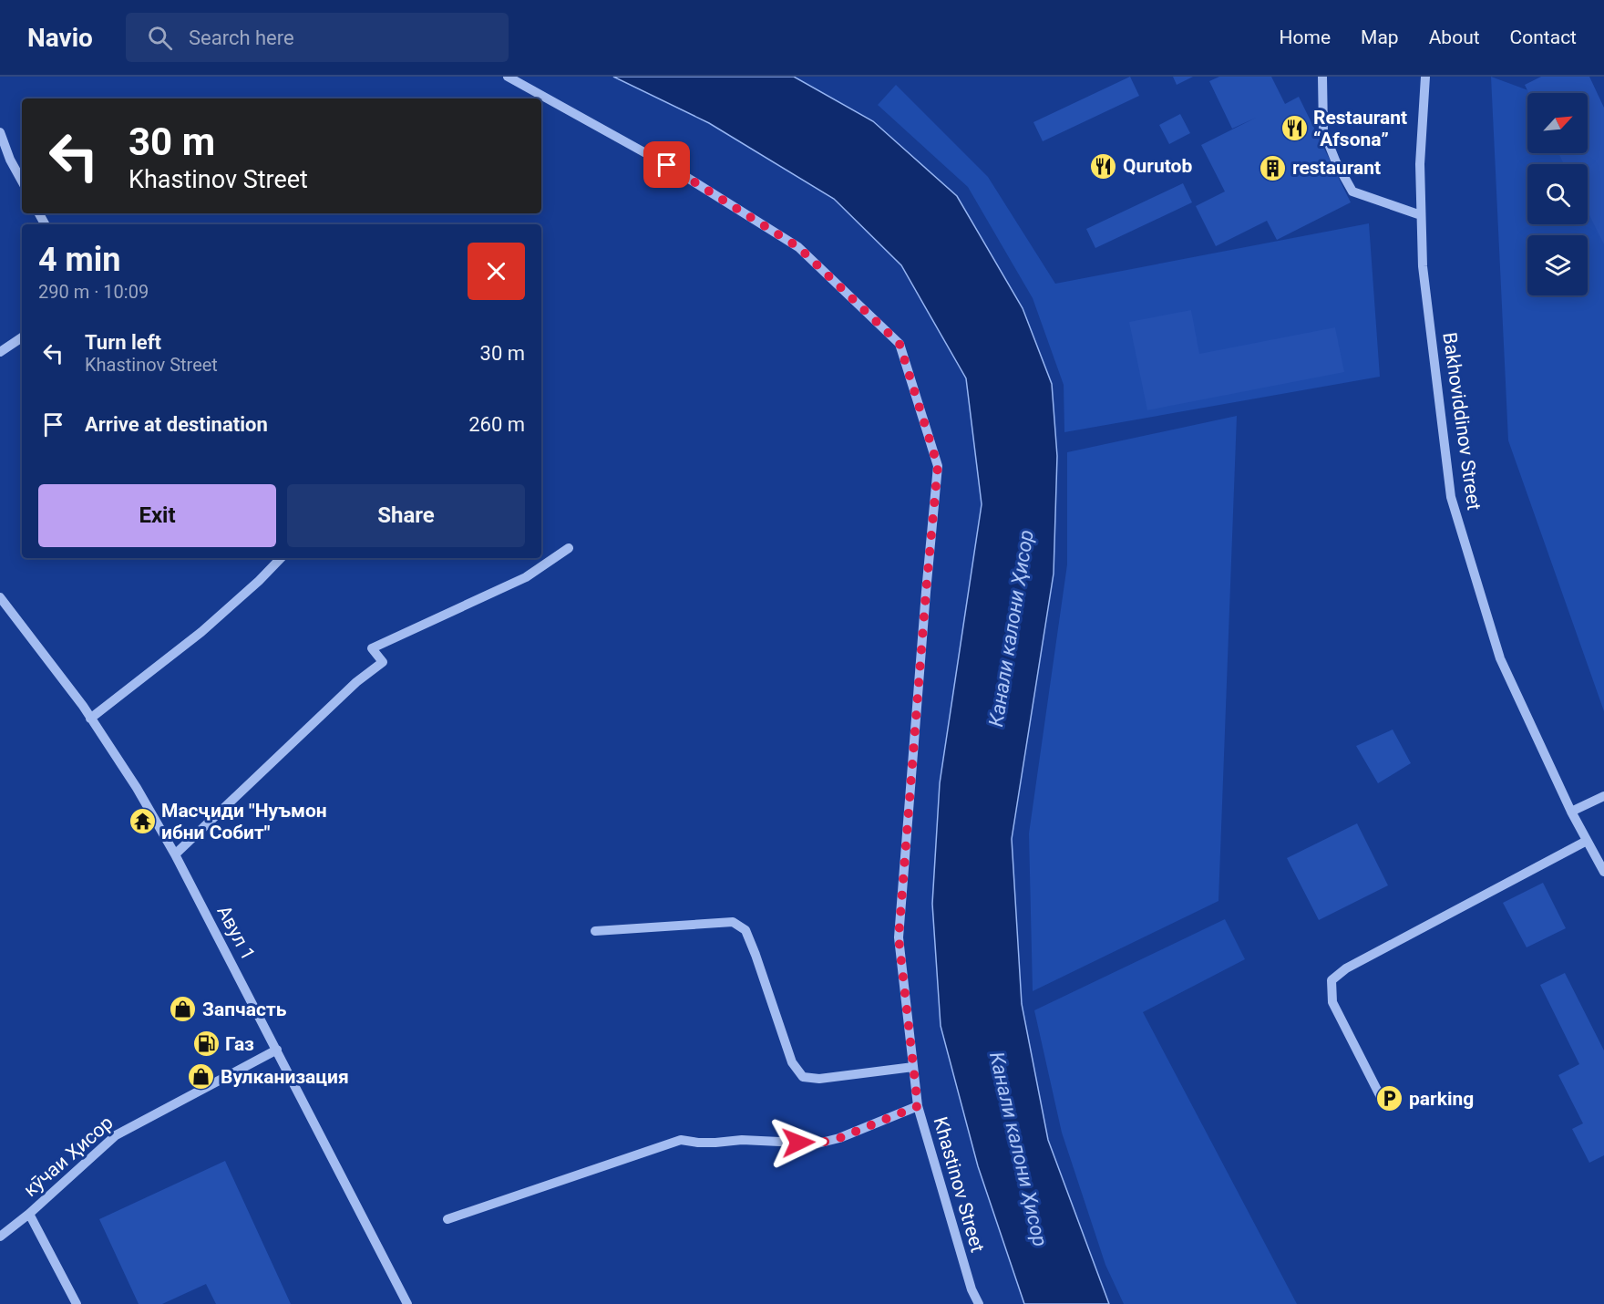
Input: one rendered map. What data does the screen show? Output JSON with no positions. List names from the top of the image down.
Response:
{
  "streets": {
    "street": [
      "Bakhoviddinov Street",
      "Авул 1",
      "кӯчаи Ҳисор",
      "Khastinov Street"
    ]
  },
  "crossings": [
    ["Авул 1", "кӯчаи Ҳисор"]
  ],
  "water": ["Канали калони Ҳисор"],
  "places": {
    "restaurant": ["Restaurant “Afsona”", "Qurutob"],
    "building": ["restaurant"],
    "temple": ["Масҷиди \"Нуъмон ибни Собит\""],
    "shop": ["Запчасть", "Вулканизация"],
    "fuel station": ["Газ"],
    "parking": ["parking"]
  },
  "north": "top right",
  "page": {
    "header": "Navio",
    "search": "Search here",
    "nav": [
      "Home",
      "Map",
      "About",
      "Contact"
    ],
    "turn": ["30 m", "Khastinov Street"],
    "heading": ["4 min", "290 m · 10:09"],
    "list": [
      {
        "name": "Turn left",
        "note": "Khastinov Street",
        "value": "30 m"
      },
      {
        "name": "Arrive at destination",
        "value": "260 m"
      }
    ],
    "buttons": ["Exit", "Share"]
  }
}
